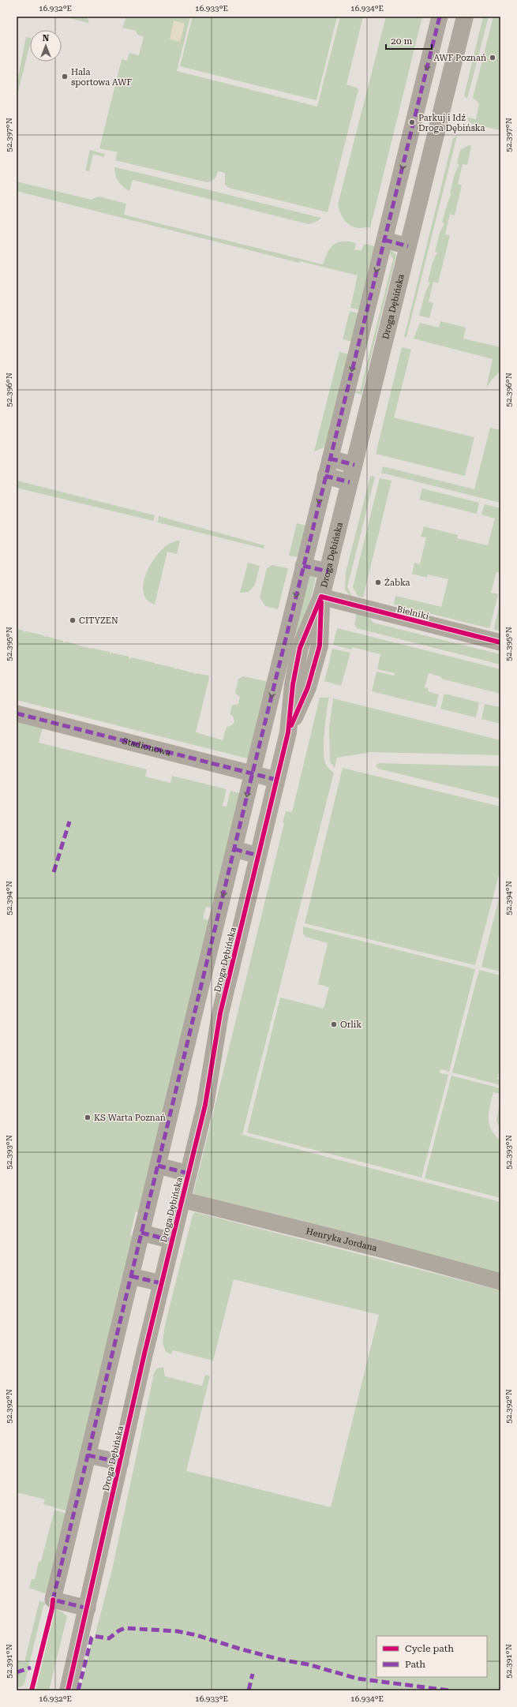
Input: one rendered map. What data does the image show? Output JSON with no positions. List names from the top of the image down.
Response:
{
  "streets": {
    "street": [
      "Droga Dębińska",
      "Bielniki",
      "Stadionowa",
      "Henryka Jordana"
    ]
  },
  "crossings": [
    ["Droga Dębińska", "Bielniki"],
    ["Droga Dębińska", "Stadionowa"],
    ["Droga Dębińska", "Henryka Jordana"]
  ],
  "places": [
    "AWF Poznań",
    "Hala sportowa AWF",
    "Parkuj i Idź Droga Dębińska",
    "Żabka",
    "CITYZEN",
    "Orlik",
    "KS Warta Poznań"
  ],
  "legend": ["Cycle path", "Path"],
  "scale_bar": "20 m",
  "north": "top",
  "coordinates": [
    "16.932°E",
    "16.933°E",
    "16.934°E",
    "52.397°N",
    "52.396°N",
    "52.395°N",
    "52.394°N",
    "52.393°N",
    "52.392°N",
    "52.391°N"
  ]
}
